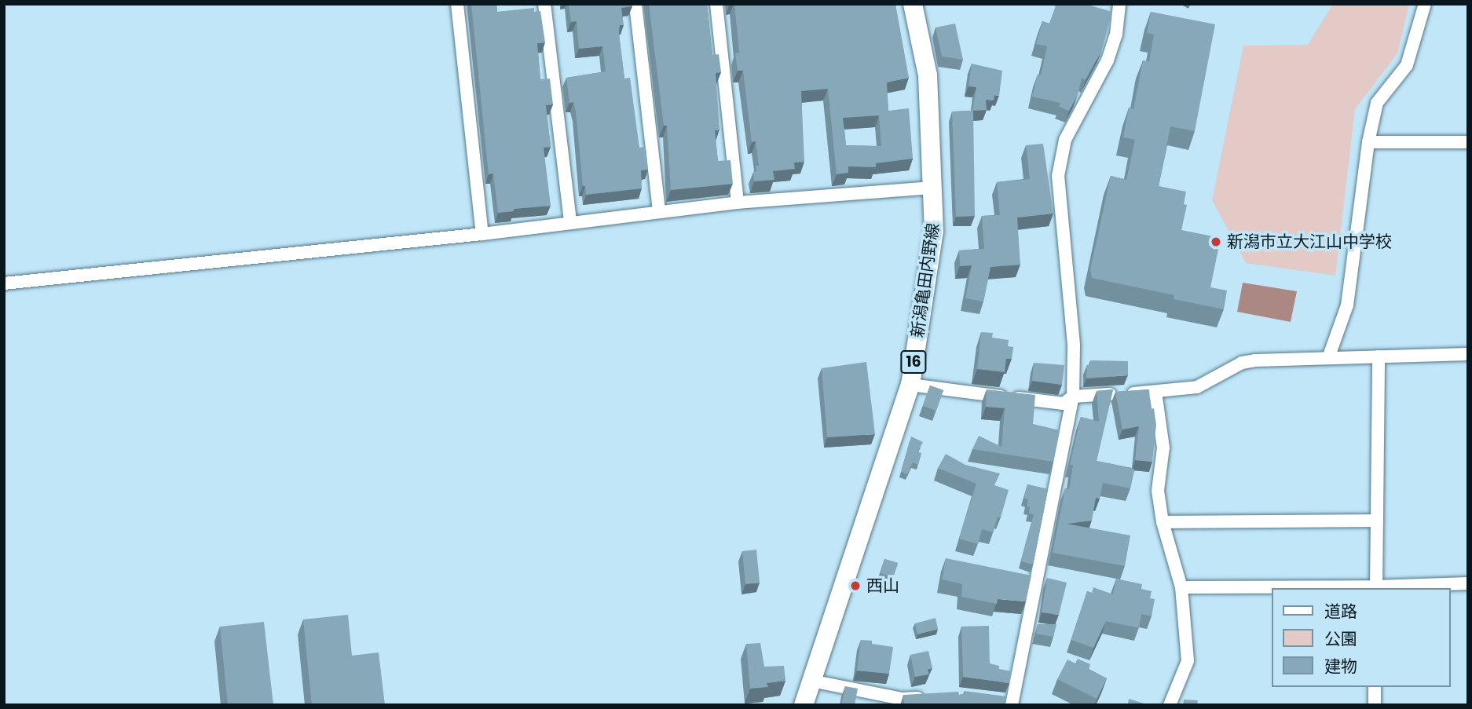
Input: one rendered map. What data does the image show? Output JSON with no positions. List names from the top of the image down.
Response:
{
  "streets": {
    "main road": ["新潟亀田内野線", "16"]
  },
  "places": ["新潟市立大江山中学校", "西山"],
  "legend": ["道路", "公園", "建物"]
}
